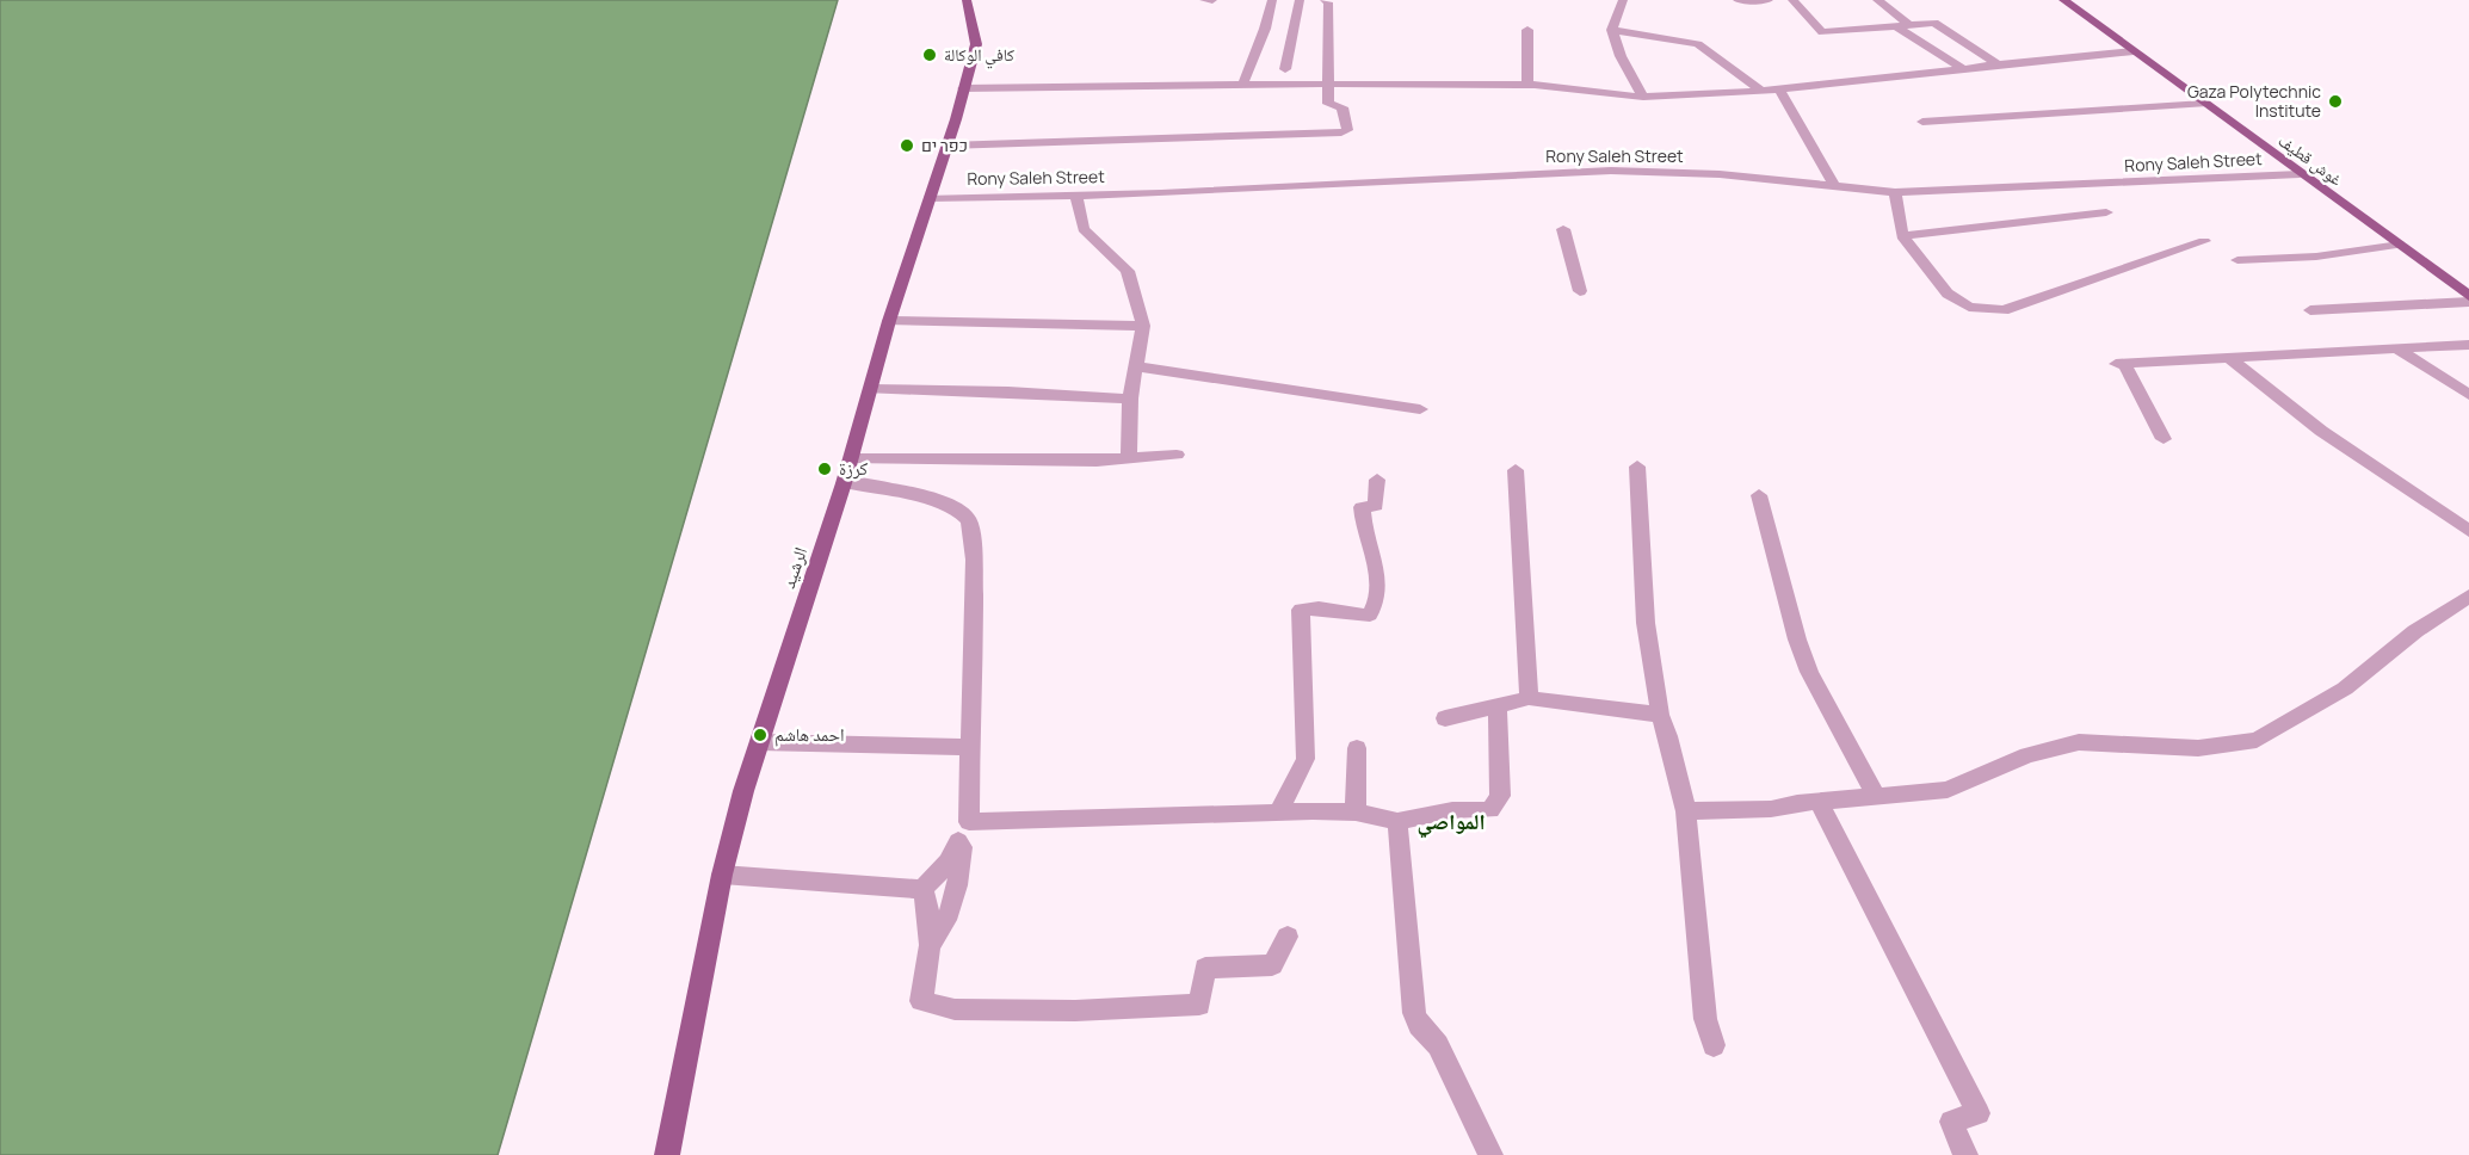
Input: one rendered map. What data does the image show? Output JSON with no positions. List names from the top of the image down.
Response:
{
  "streets": {
    "main road": ["غوش قطيف", "الرشيد"],
    "street": ["Rony Saleh Street"]
  },
  "crossings": [
    ["Rony Saleh Street", "غوش قطيف"],
    ["Rony Saleh Street", "الرشيد"]
  ],
  "districts": ["المواصي"],
  "places": [
    "كافي الوكالة",
    "Gaza Polytechnic Institute",
    "כפר ים",
    "كرزة",
    "احمد هاشم"
  ]
}
